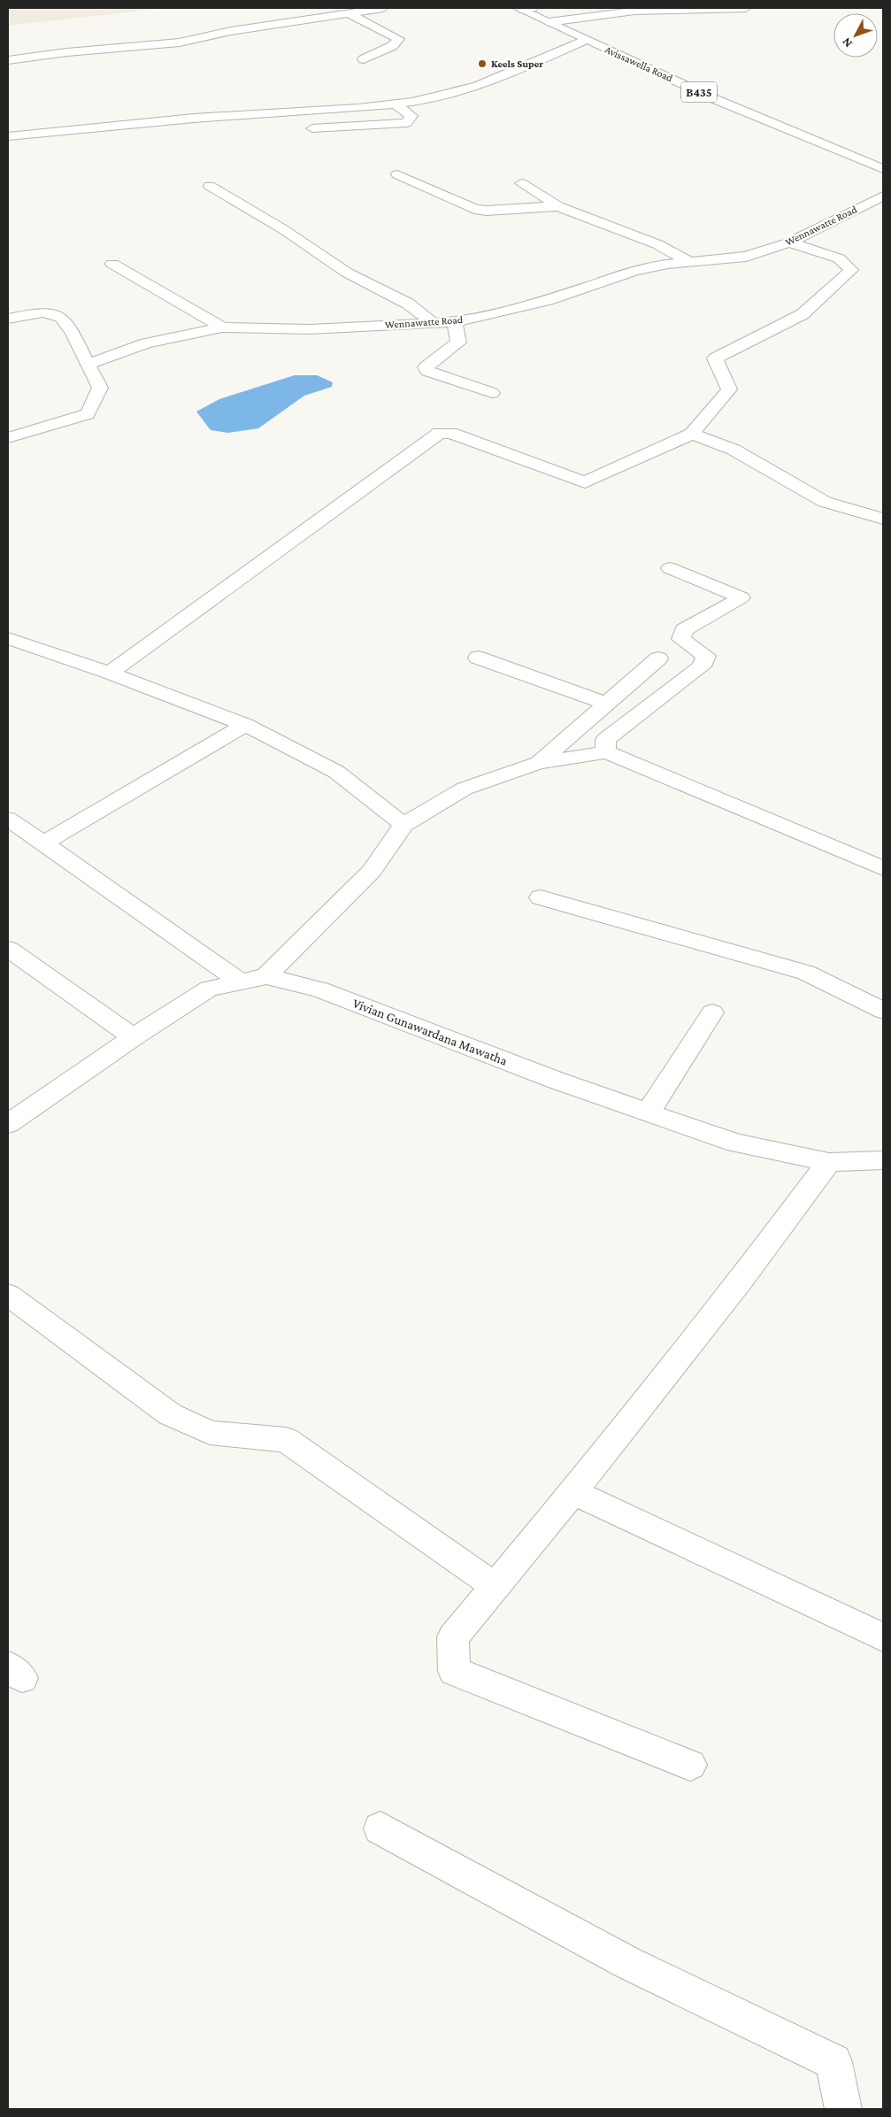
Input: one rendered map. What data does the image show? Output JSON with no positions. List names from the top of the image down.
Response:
{
  "streets": {
    "street": [
      "Avissawella Road",
      "B435",
      "Wennawatte Road",
      "Vivian Gunawardana Mawatha"
    ]
  },
  "places": ["Keels Super"],
  "north": "bottom left"
}
